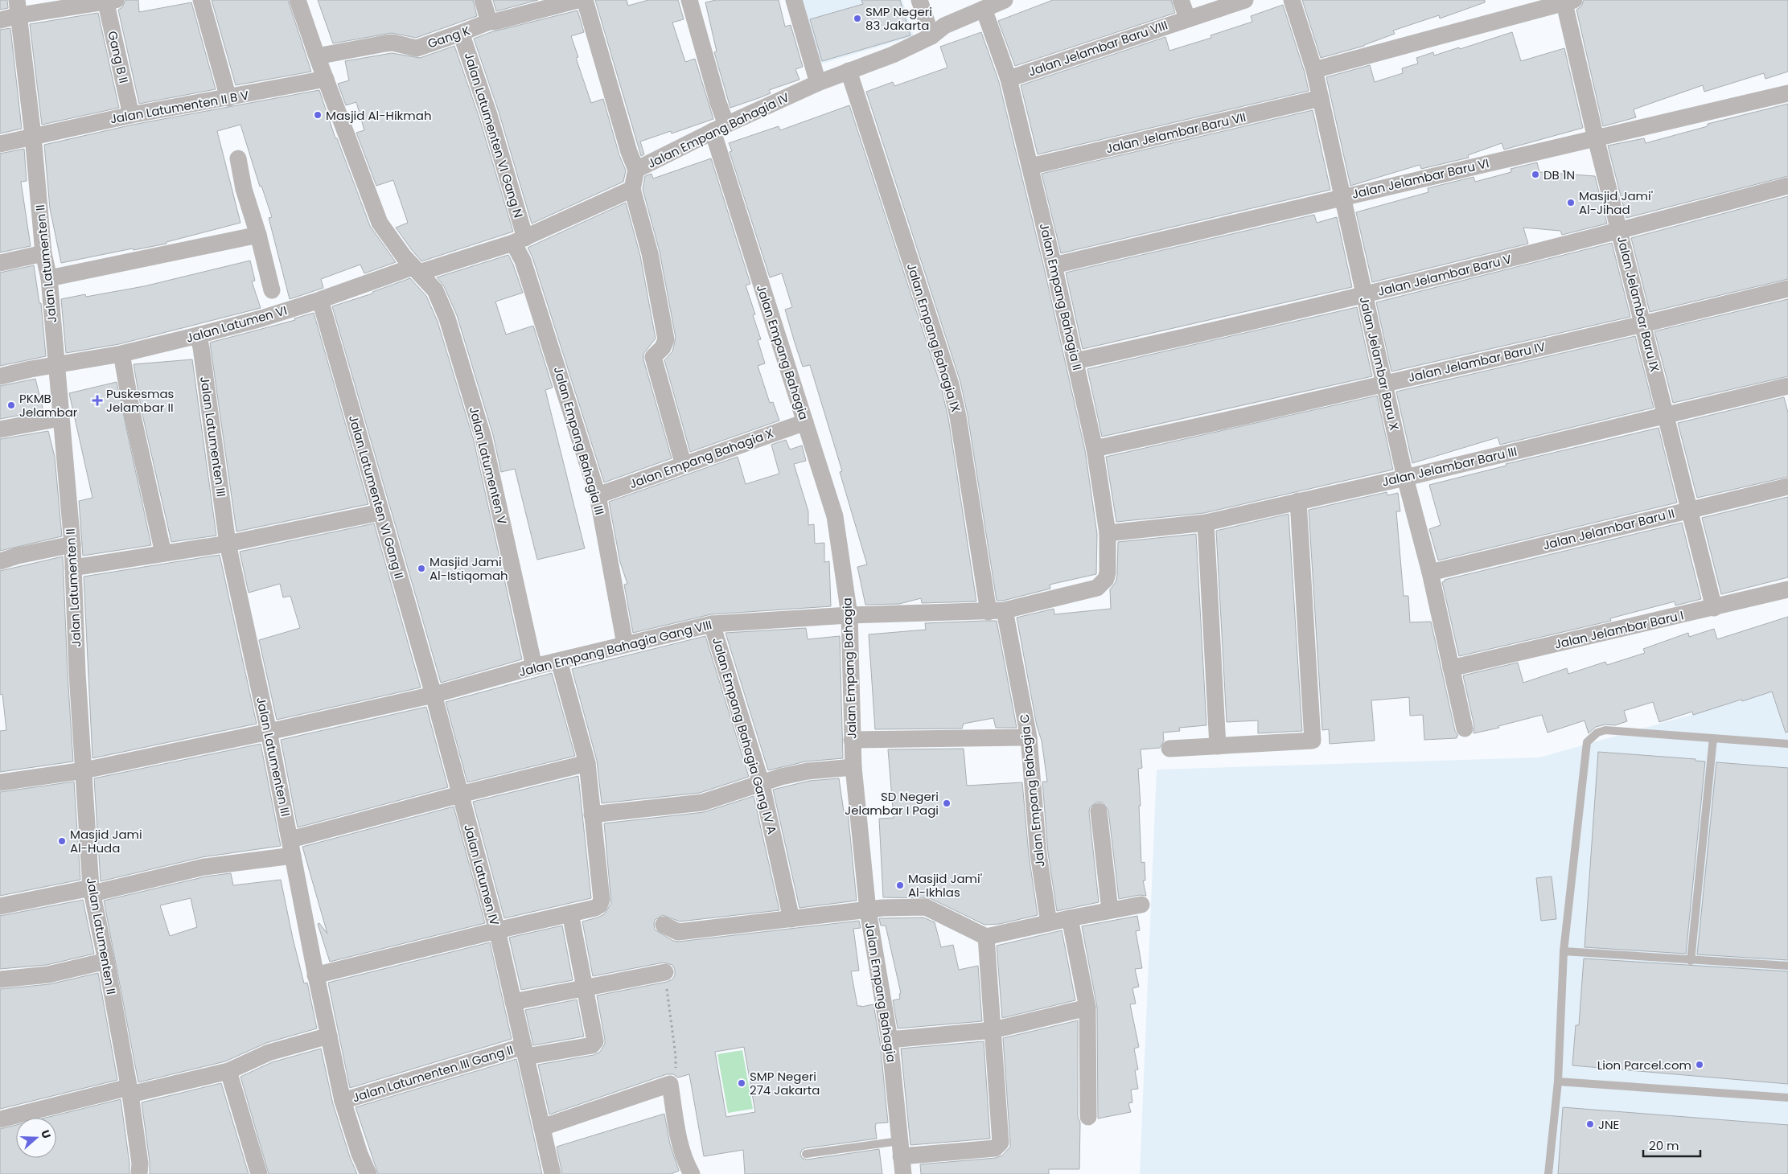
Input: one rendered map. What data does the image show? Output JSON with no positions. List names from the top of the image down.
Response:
{
  "streets": {
    "street": [
      "Gang K",
      "Jalan Jelambar Baru VIII",
      "Gang B II",
      "Jalan Latumenten II B V",
      "Jalan Empang Bahagia IV",
      "Jalan Jelambar Baru VII",
      "Jalan Latumenten VI Gang N",
      "Jalan Jelambar Baru VI",
      "Jalan Latumenten II",
      "Jalan Jelambar Baru V",
      "Jalan Empang Bahagia II",
      "Jalan Jelambar Baru IX",
      "Jalan Latumen VI",
      "Jalan Empang Bahagia IX",
      "Jalan Empang Bahagia",
      "Jalan Jelambar Baru IV",
      "Jalan Jelambar Baru X",
      "Jalan Latumenten III",
      "Jalan Empang Bahagia III",
      "Jalan Empang Bahagia X",
      "Jalan Latumenten V",
      "Jalan Jelambar Baru III",
      "Jalan Latumenten VI Gang II",
      "Jalan Jelambar Baru II",
      "Jalan Jelambar Baru I",
      "Jalan Empang Bahagia Gang VIII",
      "Jalan Empang Bahagia Gang IV A",
      "Jalan Empang Bahagia C",
      "Jalan Latumen IV",
      "Jalan Latumenten III Gang II"
    ]
  },
  "crossings": [
    ["Gang K", "Jalan Latumenten VI Gang N"],
    ["Gang K", "Jalan Latumenten V"],
    ["Jalan Jelambar Baru VIII", "Jalan Empang Bahagia II"],
    ["Gang B II", "Jalan Latumenten II B V"],
    ["Jalan Latumenten II B V", "Jalan Latumenten II"],
    ["Jalan Latumenten II B V", "Jalan Latumenten V"],
    ["Jalan Empang Bahagia IV", "Jalan Empang Bahagia II"],
    ["Jalan Empang Bahagia IV", "Jalan Empang Bahagia IX"],
    ["Jalan Empang Bahagia IV", "Jalan Empang Bahagia"],
    ["Jalan Jelambar Baru VII", "Jalan Empang Bahagia II"],
    ["Jalan Jelambar Baru VII", "Jalan Jelambar Baru X"],
    ["Jalan Latumenten VI Gang N", "Jalan Empang Bahagia III"],
    ["Jalan Jelambar Baru VI", "Jalan Empang Bahagia II"],
    ["Jalan Jelambar Baru VI", "Jalan Jelambar Baru IX"],
    ["Jalan Jelambar Baru VI", "Jalan Jelambar Baru X"],
    ["Jalan Latumenten II", "Jalan Latumen VI"],
    ["Jalan Latumenten II", "Jalan Empang Bahagia Gang VIII"],
    ["Jalan Jelambar Baru V", "Jalan Empang Bahagia II"],
    ["Jalan Jelambar Baru V", "Jalan Jelambar Baru IX"],
    ["Jalan Jelambar Baru V", "Jalan Jelambar Baru X"],
    ["Jalan Empang Bahagia II", "Jalan Jelambar Baru IV"],
    ["Jalan Empang Bahagia II", "Jalan Jelambar Baru III"],
    ["Jalan Empang Bahagia II", "Jalan Empang Bahagia Gang VIII"],
    ["Jalan Jelambar Baru IX", "Jalan Jelambar Baru IV"],
    ["Jalan Jelambar Baru IX", "Jalan Jelambar Baru III"],
    ["Jalan Jelambar Baru IX", "Jalan Jelambar Baru II"],
    ["Jalan Jelambar Baru IX", "Jalan Jelambar Baru I"],
    ["Jalan Latumen VI", "Jalan Latumenten III"],
    ["Jalan Latumen VI", "Jalan Latumenten V"],
    ["Jalan Latumen VI", "Jalan Latumenten VI Gang II"],
    ["Jalan Empang Bahagia IX", "Jalan Empang Bahagia Gang VIII"],
    ["Jalan Empang Bahagia IX", "Jalan Empang Bahagia C"],
    ["Jalan Empang Bahagia", "Jalan Empang Bahagia X"],
    ["Jalan Empang Bahagia", "Jalan Empang Bahagia Gang VIII"],
    ["Jalan Jelambar Baru IV", "Jalan Jelambar Baru X"],
    ["Jalan Jelambar Baru X", "Jalan Jelambar Baru III"],
    ["Jalan Jelambar Baru X", "Jalan Jelambar Baru II"],
    ["Jalan Jelambar Baru X", "Jalan Jelambar Baru I"],
    ["Jalan Latumenten III", "Jalan Empang Bahagia Gang VIII"],
    ["Jalan Latumenten III", "Jalan Latumenten III Gang II"],
    ["Jalan Empang Bahagia III", "Jalan Empang Bahagia X"],
    ["Jalan Empang Bahagia III", "Jalan Empang Bahagia Gang VIII"],
    ["Jalan Latumenten V", "Jalan Empang Bahagia Gang VIII"],
    ["Jalan Latumenten VI Gang II", "Jalan Empang Bahagia Gang VIII"],
    ["Jalan Latumenten VI Gang II", "Jalan Latumen IV"],
    ["Jalan Empang Bahagia Gang VIII", "Jalan Empang Bahagia Gang IV A"],
    ["Jalan Empang Bahagia Gang VIII", "Jalan Empang Bahagia C"],
    ["Jalan Empang Bahagia Gang VIII", "Jalan Latumen IV"],
    ["Jalan Latumen IV", "Jalan Latumenten III Gang II"]
  ],
  "places": {
    "other": [
      "SMP Negeri 83 Jakarta",
      "Masjid Al-Hikmah",
      "DB 1N",
      "Masjid Jami' Al-Jihad",
      "PKMB Jelambar",
      "Masjid Jami Al-Istiqomah",
      "SD Negeri Jelambar I Pagi",
      "Masjid Jami Al-Huda",
      "Masjid Jami' Al-Ikhlas",
      "Lion Parcel.com",
      "SMP Negeri 274 Jakarta",
      "JNE"
    ],
    "health": ["Puskesmas Jelambar II"]
  },
  "scale_bar": "20 m",
  "north": "right"
}
